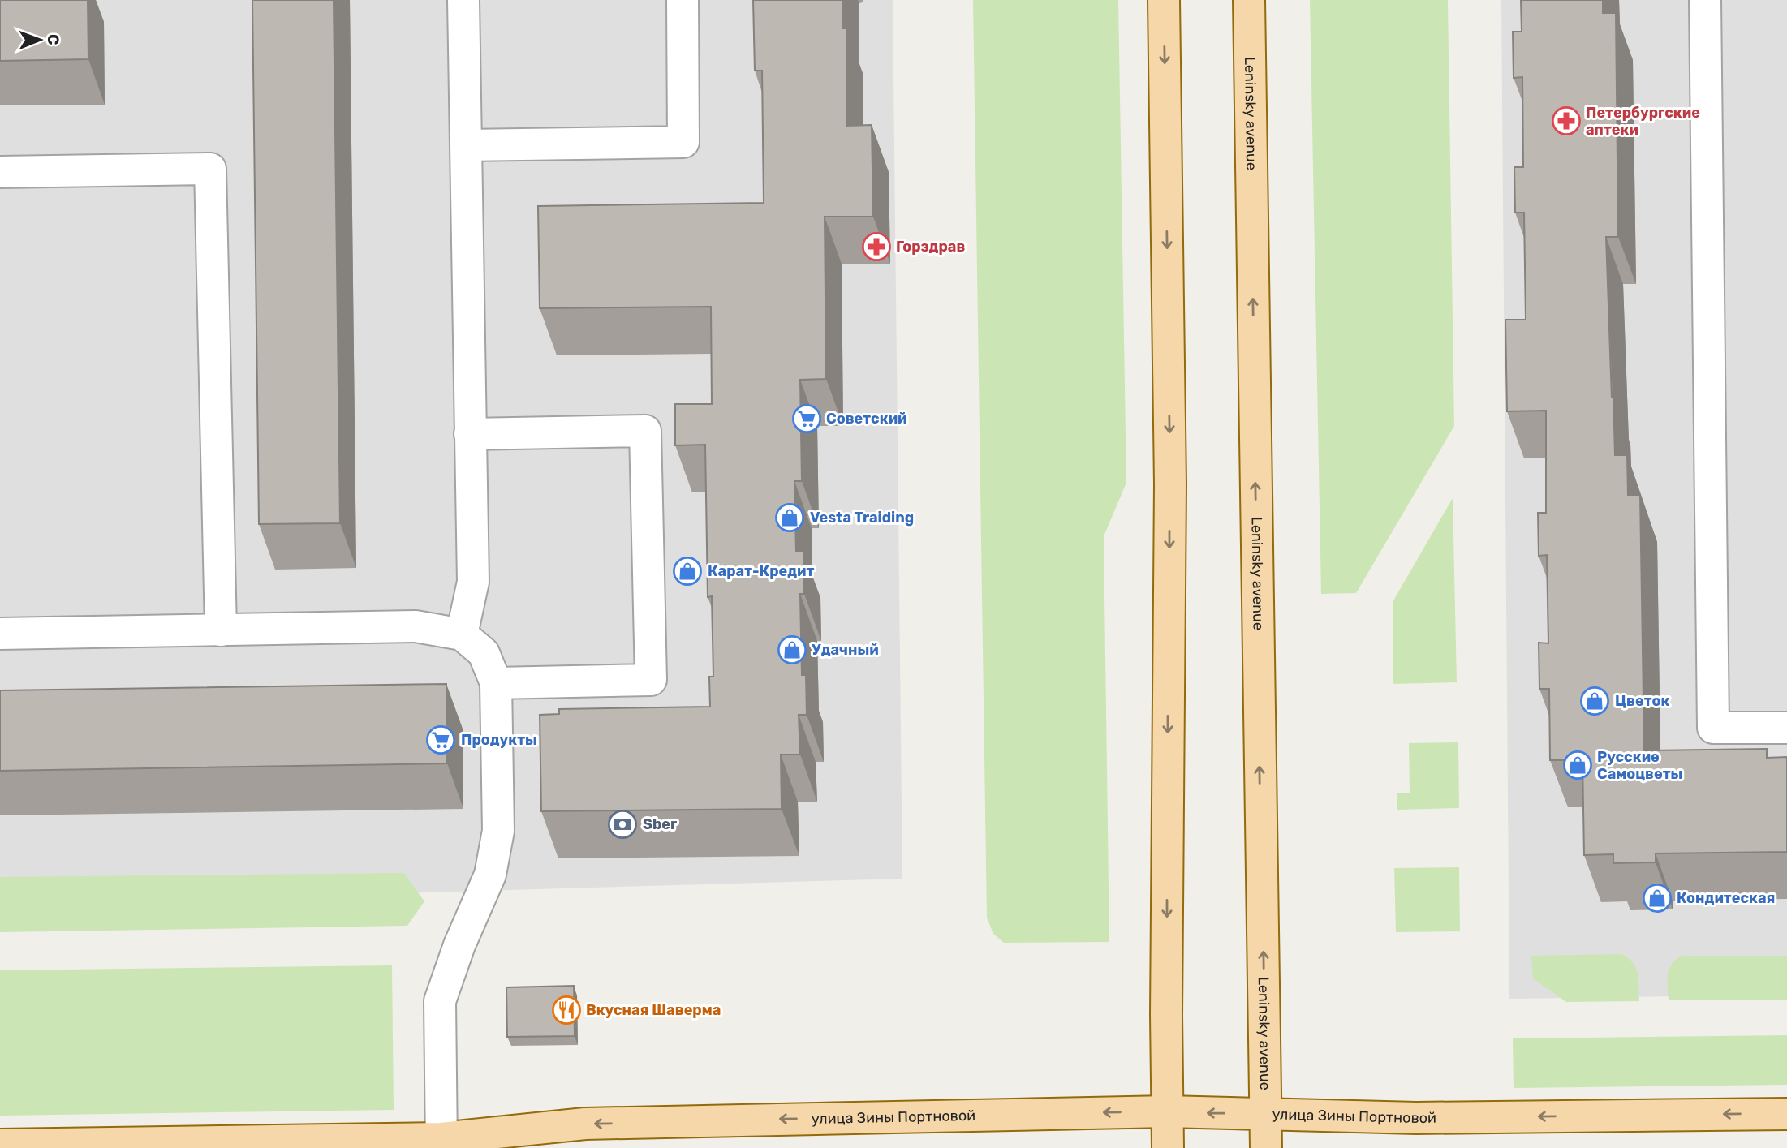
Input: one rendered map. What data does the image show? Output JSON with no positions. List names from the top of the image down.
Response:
{
  "streets": {
    "main road": ["Leninsky avenue", "улица Зины Портновой"]
  },
  "crossings": [
    ["Leninsky avenue", "улица Зины Портновой"]
  ],
  "one_way": ["улица Зины Портновой"],
  "places": {
    "pharmacy": ["Петербургские аптеки", "Горздрав"],
    "supermarket": ["Советский", "Продукты"],
    "shop": [
      "Vesta Traiding",
      "Карат-Кредит",
      "Удачный",
      "Цветок",
      "Русские Самоцветы",
      "Кондитеская"
    ],
    "bank": ["Sber"],
    "restaurant": ["Вкусная Шаверма"]
  },
  "north": "right"
}
